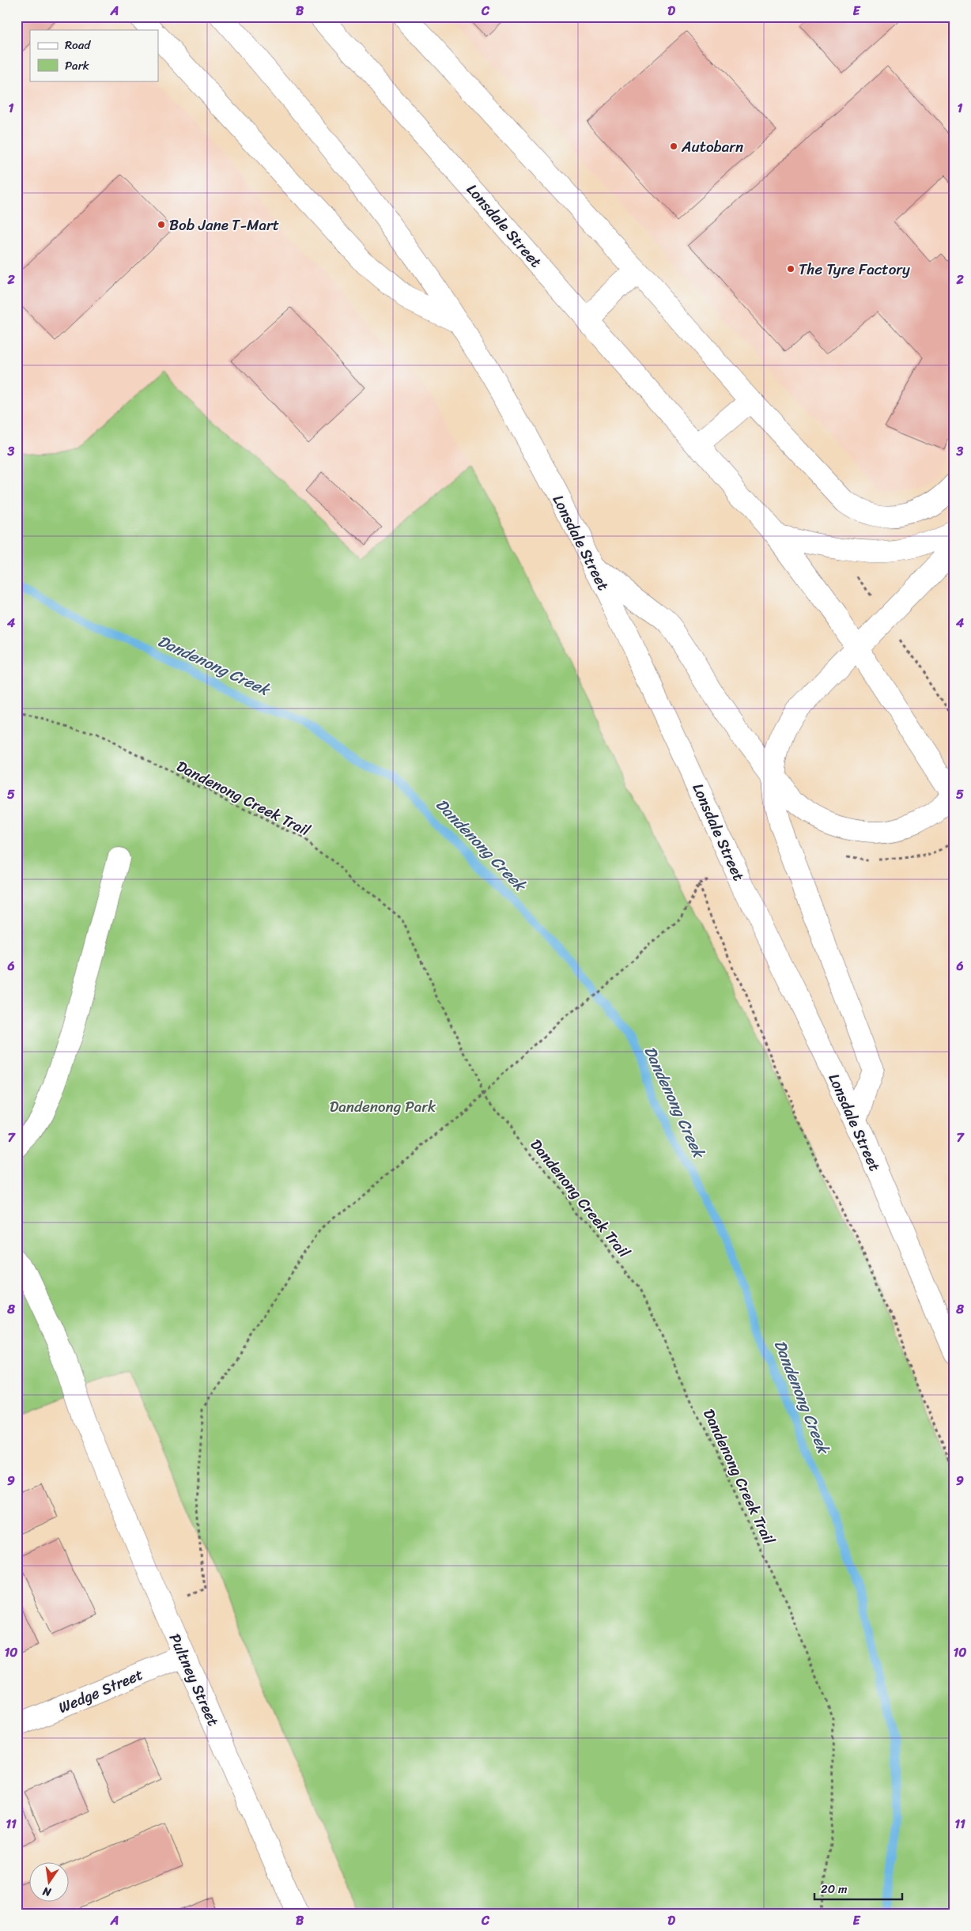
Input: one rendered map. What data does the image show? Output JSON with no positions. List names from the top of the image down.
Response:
{
  "streets": {
    "main road": ["Lonsdale Street", "Pultney Street", "Wedge Street"],
    "path": ["Dandenong Creek Trail"]
  },
  "crossings": [
    ["Pultney Street", "Wedge Street"]
  ],
  "water": ["Dandenong Creek"],
  "parks": ["Dandenong Park"],
  "places": ["Autobarn", "Bob Jane T-Mart", "The Tyre Factory"],
  "legend": ["Road", "Park"],
  "scale_bar": "20 m",
  "north": "bottom",
  "grid": {
    "columns": [
      "A",
      "B",
      "C",
      "D",
      "E"
    ],
    "rows": [
      "1",
      "2",
      "3",
      "4",
      "5",
      "6",
      "7",
      "8",
      "9",
      "10",
      "11"
    ]
  }
}
